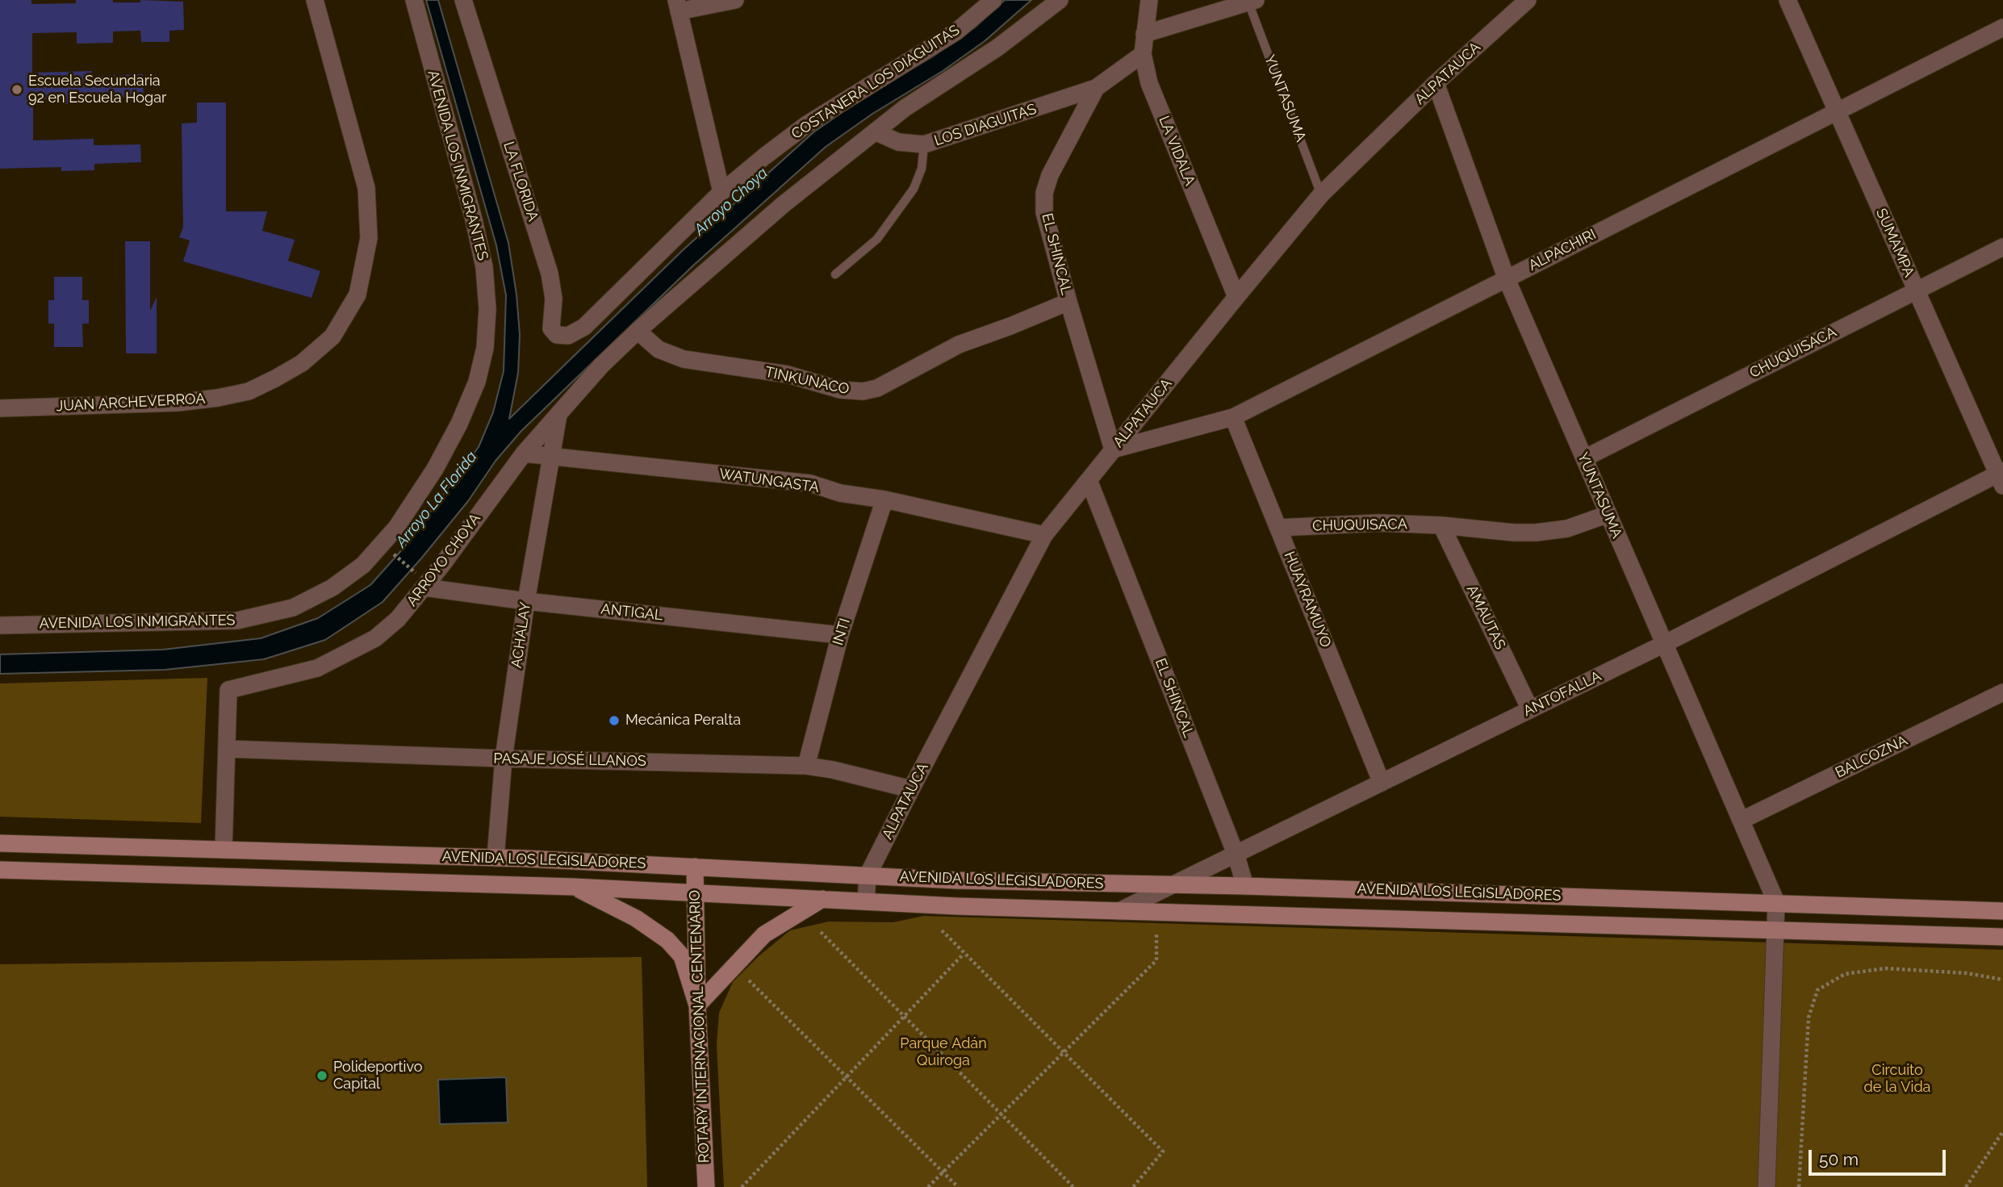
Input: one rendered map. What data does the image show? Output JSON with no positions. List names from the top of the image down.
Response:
{
  "streets": {
    "main road": ["AVENIDA LOS LEGISLADORES", "ROTARY INTERNACIONAL CENTENARIO"],
    "street": [
      "ALPATAUCA",
      "COSTANERA LOS DIAGUITAS",
      "YUNTASUMA",
      "LOS DIAGUITAS",
      "LA VIDALA",
      "AVENIDA LOS INMIGRANTES",
      "LA FLORIDA",
      "SUMAMPA",
      "ALPACHIRI",
      "EL SHINCAL",
      "CHUQUISACA",
      "TINKUNACO",
      "JUAN ARCHEVERROA",
      "WATUNGASTA",
      "ARROYO CHOYA",
      "HUAYRAMUYO",
      "ANTIGAL",
      "AMAUTAS",
      "INTI",
      "ACHALAY",
      "ANTOFALLA",
      "BALCOZNA",
      "PASAJE JOSÉ LLANOS"
    ]
  },
  "crossings": [
    ["ALPATAUCA", "YUNTASUMA"],
    ["ALPATAUCA", "LA VIDALA"],
    ["ALPATAUCA", "ALPACHIRI"],
    ["ALPATAUCA", "EL SHINCAL"],
    ["ALPATAUCA", "WATUNGASTA"],
    ["ALPATAUCA", "PASAJE JOSÉ LLANOS"],
    ["ALPATAUCA", "AVENIDA LOS LEGISLADORES"],
    ["COSTANERA LOS DIAGUITAS", "LA FLORIDA"],
    ["YUNTASUMA", "ALPACHIRI"],
    ["YUNTASUMA", "CHUQUISACA"],
    ["YUNTASUMA", "ANTOFALLA"],
    ["YUNTASUMA", "BALCOZNA"],
    ["YUNTASUMA", "AVENIDA LOS LEGISLADORES"],
    ["LOS DIAGUITAS", "EL SHINCAL"],
    ["LOS DIAGUITAS", "ARROYO CHOYA"],
    ["LA VIDALA", "EL SHINCAL"],
    ["SUMAMPA", "ALPACHIRI"],
    ["SUMAMPA", "CHUQUISACA"],
    ["SUMAMPA", "ANTOFALLA"],
    ["ALPACHIRI", "EL SHINCAL"],
    ["ALPACHIRI", "HUAYRAMUYO"],
    ["EL SHINCAL", "TINKUNACO"],
    ["EL SHINCAL", "ANTOFALLA"],
    ["EL SHINCAL", "AVENIDA LOS LEGISLADORES"],
    ["CHUQUISACA", "HUAYRAMUYO"],
    ["CHUQUISACA", "AMAUTAS"],
    ["TINKUNACO", "ARROYO CHOYA"],
    ["WATUNGASTA", "ARROYO CHOYA"],
    ["WATUNGASTA", "INTI"],
    ["WATUNGASTA", "ACHALAY"],
    ["ARROYO CHOYA", "ANTIGAL"],
    ["ARROYO CHOYA", "ACHALAY"],
    ["ARROYO CHOYA", "PASAJE JOSÉ LLANOS"],
    ["HUAYRAMUYO", "ANTOFALLA"],
    ["ANTIGAL", "INTI"],
    ["ANTIGAL", "ACHALAY"],
    ["AMAUTAS", "ANTOFALLA"],
    ["INTI", "PASAJE JOSÉ LLANOS"],
    ["ACHALAY", "PASAJE JOSÉ LLANOS"],
    ["ACHALAY", "AVENIDA LOS LEGISLADORES"],
    ["ANTOFALLA", "AVENIDA LOS LEGISLADORES"],
    ["AVENIDA LOS LEGISLADORES", "ROTARY INTERNACIONAL CENTENARIO"]
  ],
  "water": ["Arroyo Choya", "Arroyo La Florida"],
  "parks": ["Parque Adán Quiroga", "Circuito de la Vida"],
  "places": ["Escuela Secundaria 92 en Escuela Hogar", "Mecánica Peralta", "Polideportivo Capital"],
  "scale_bar": "50 m"
}
